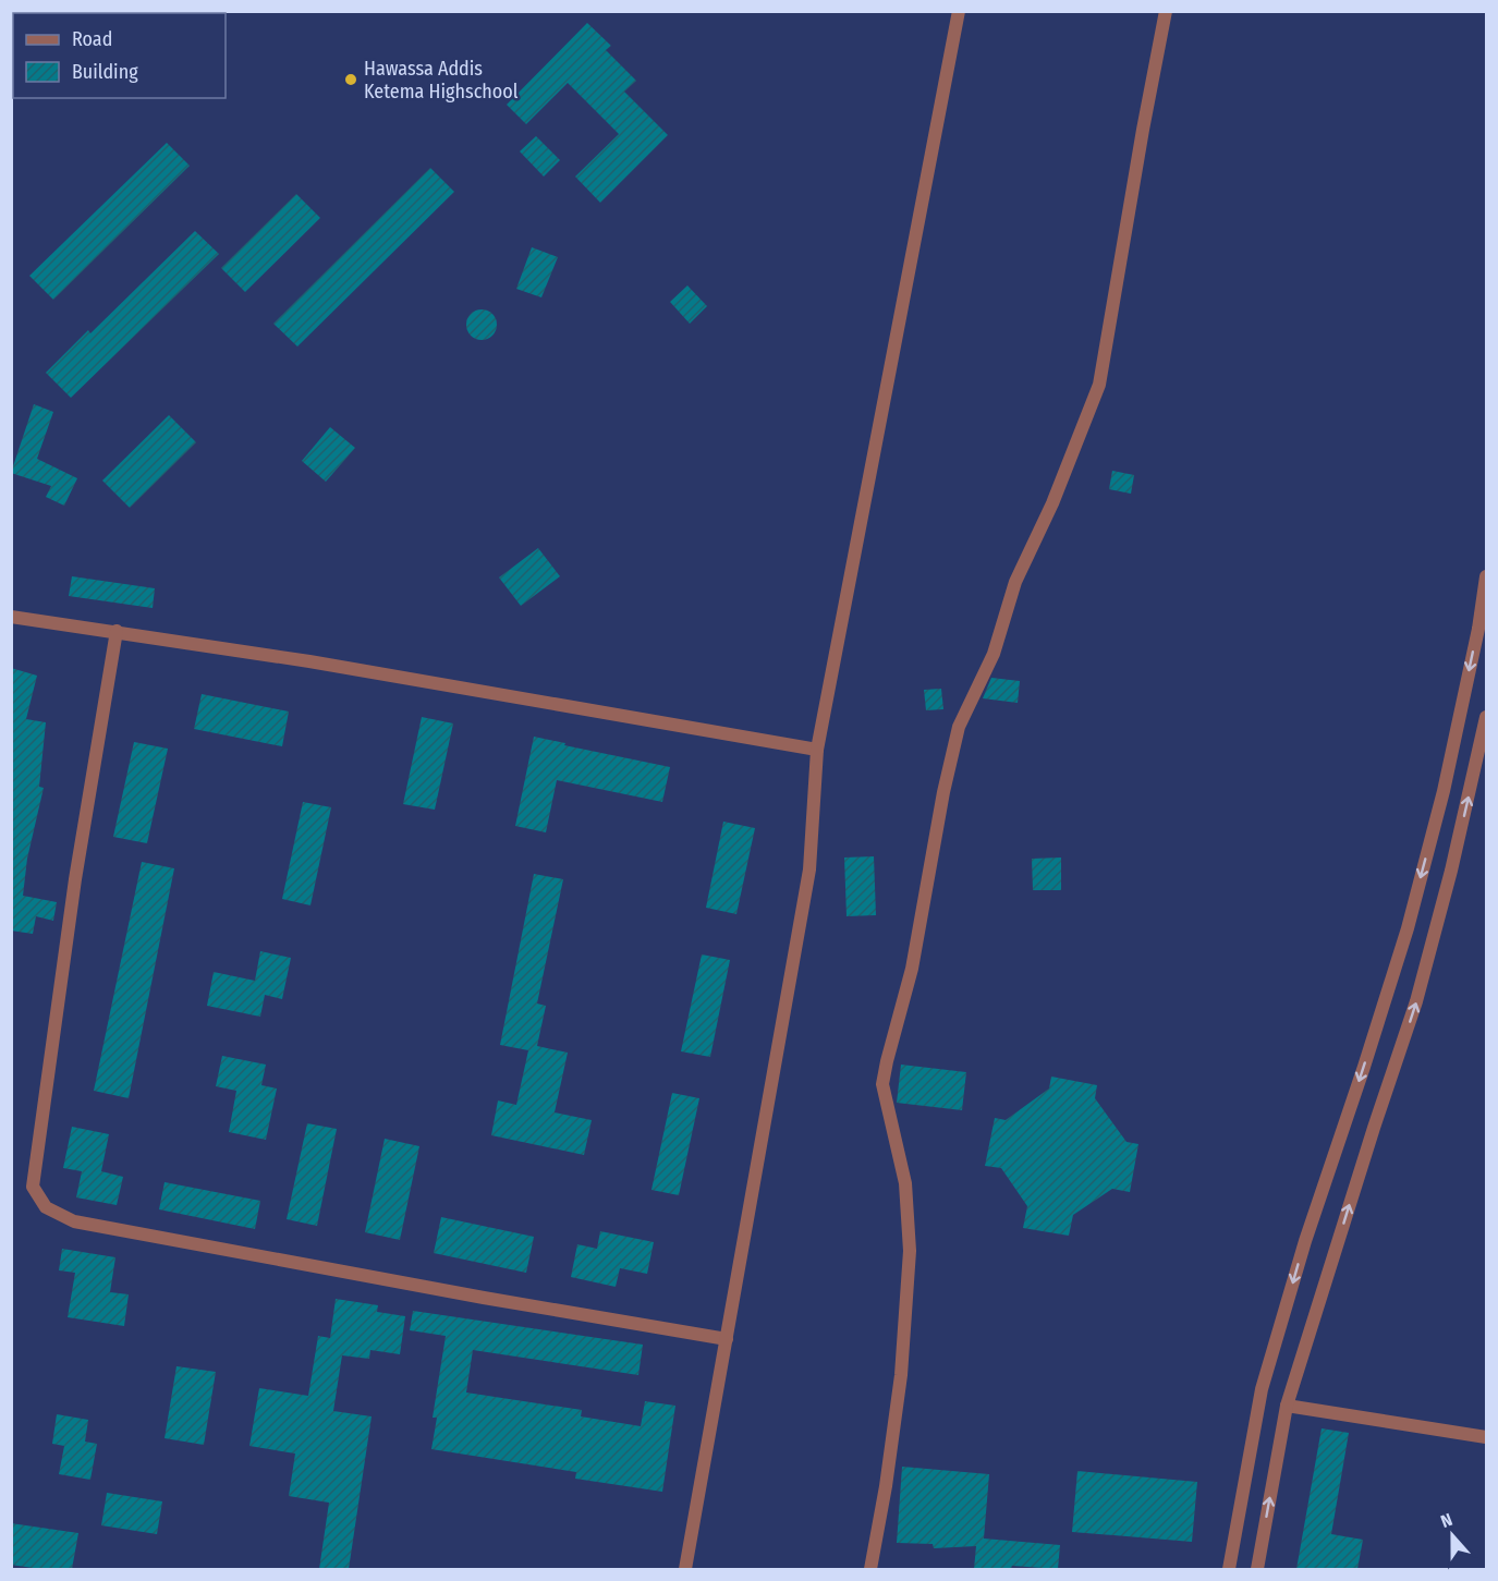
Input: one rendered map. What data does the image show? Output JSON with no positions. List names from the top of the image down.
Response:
{
  "places": ["Hawassa Addis Ketema Highschool"],
  "legend": ["Road", "Building"],
  "north": "top"
}
